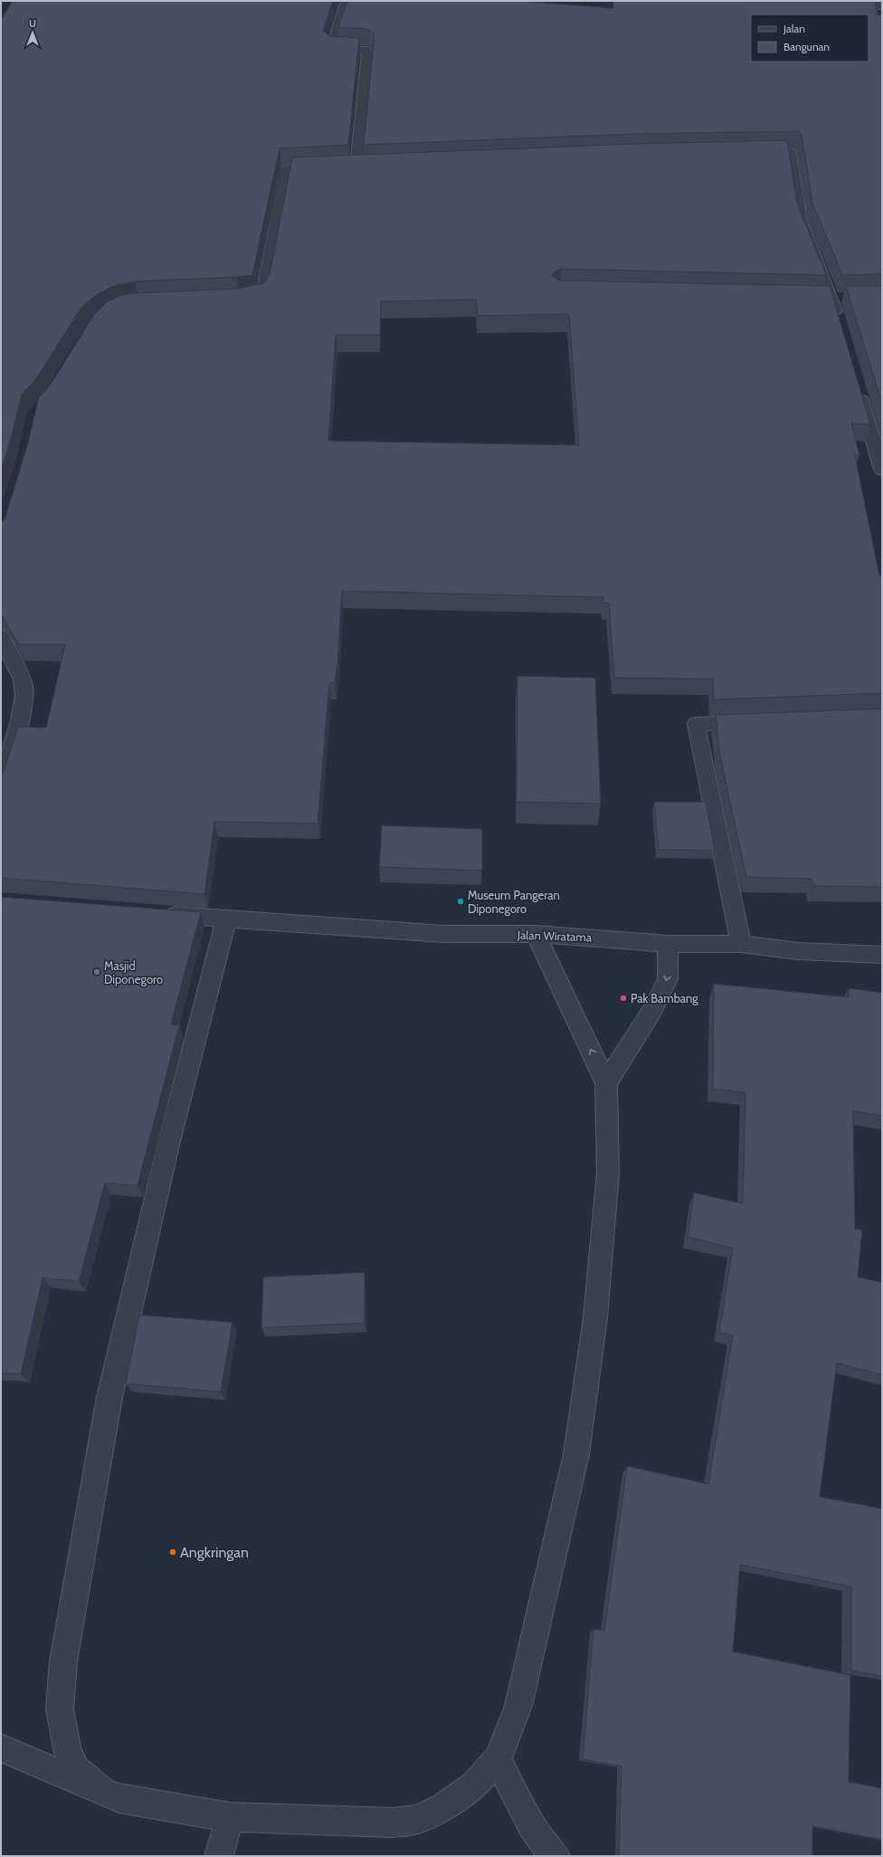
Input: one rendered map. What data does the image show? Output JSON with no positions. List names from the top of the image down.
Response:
{
  "streets": {
    "street": ["Jalan Wiratama"]
  },
  "places": [
    "Museum Pangeran Diponegoro",
    "Masjid Diponegoro",
    "Pak Bambang",
    "Angkringan"
  ],
  "legend": ["Jalan", "Bangunan"],
  "north": "top"
}
